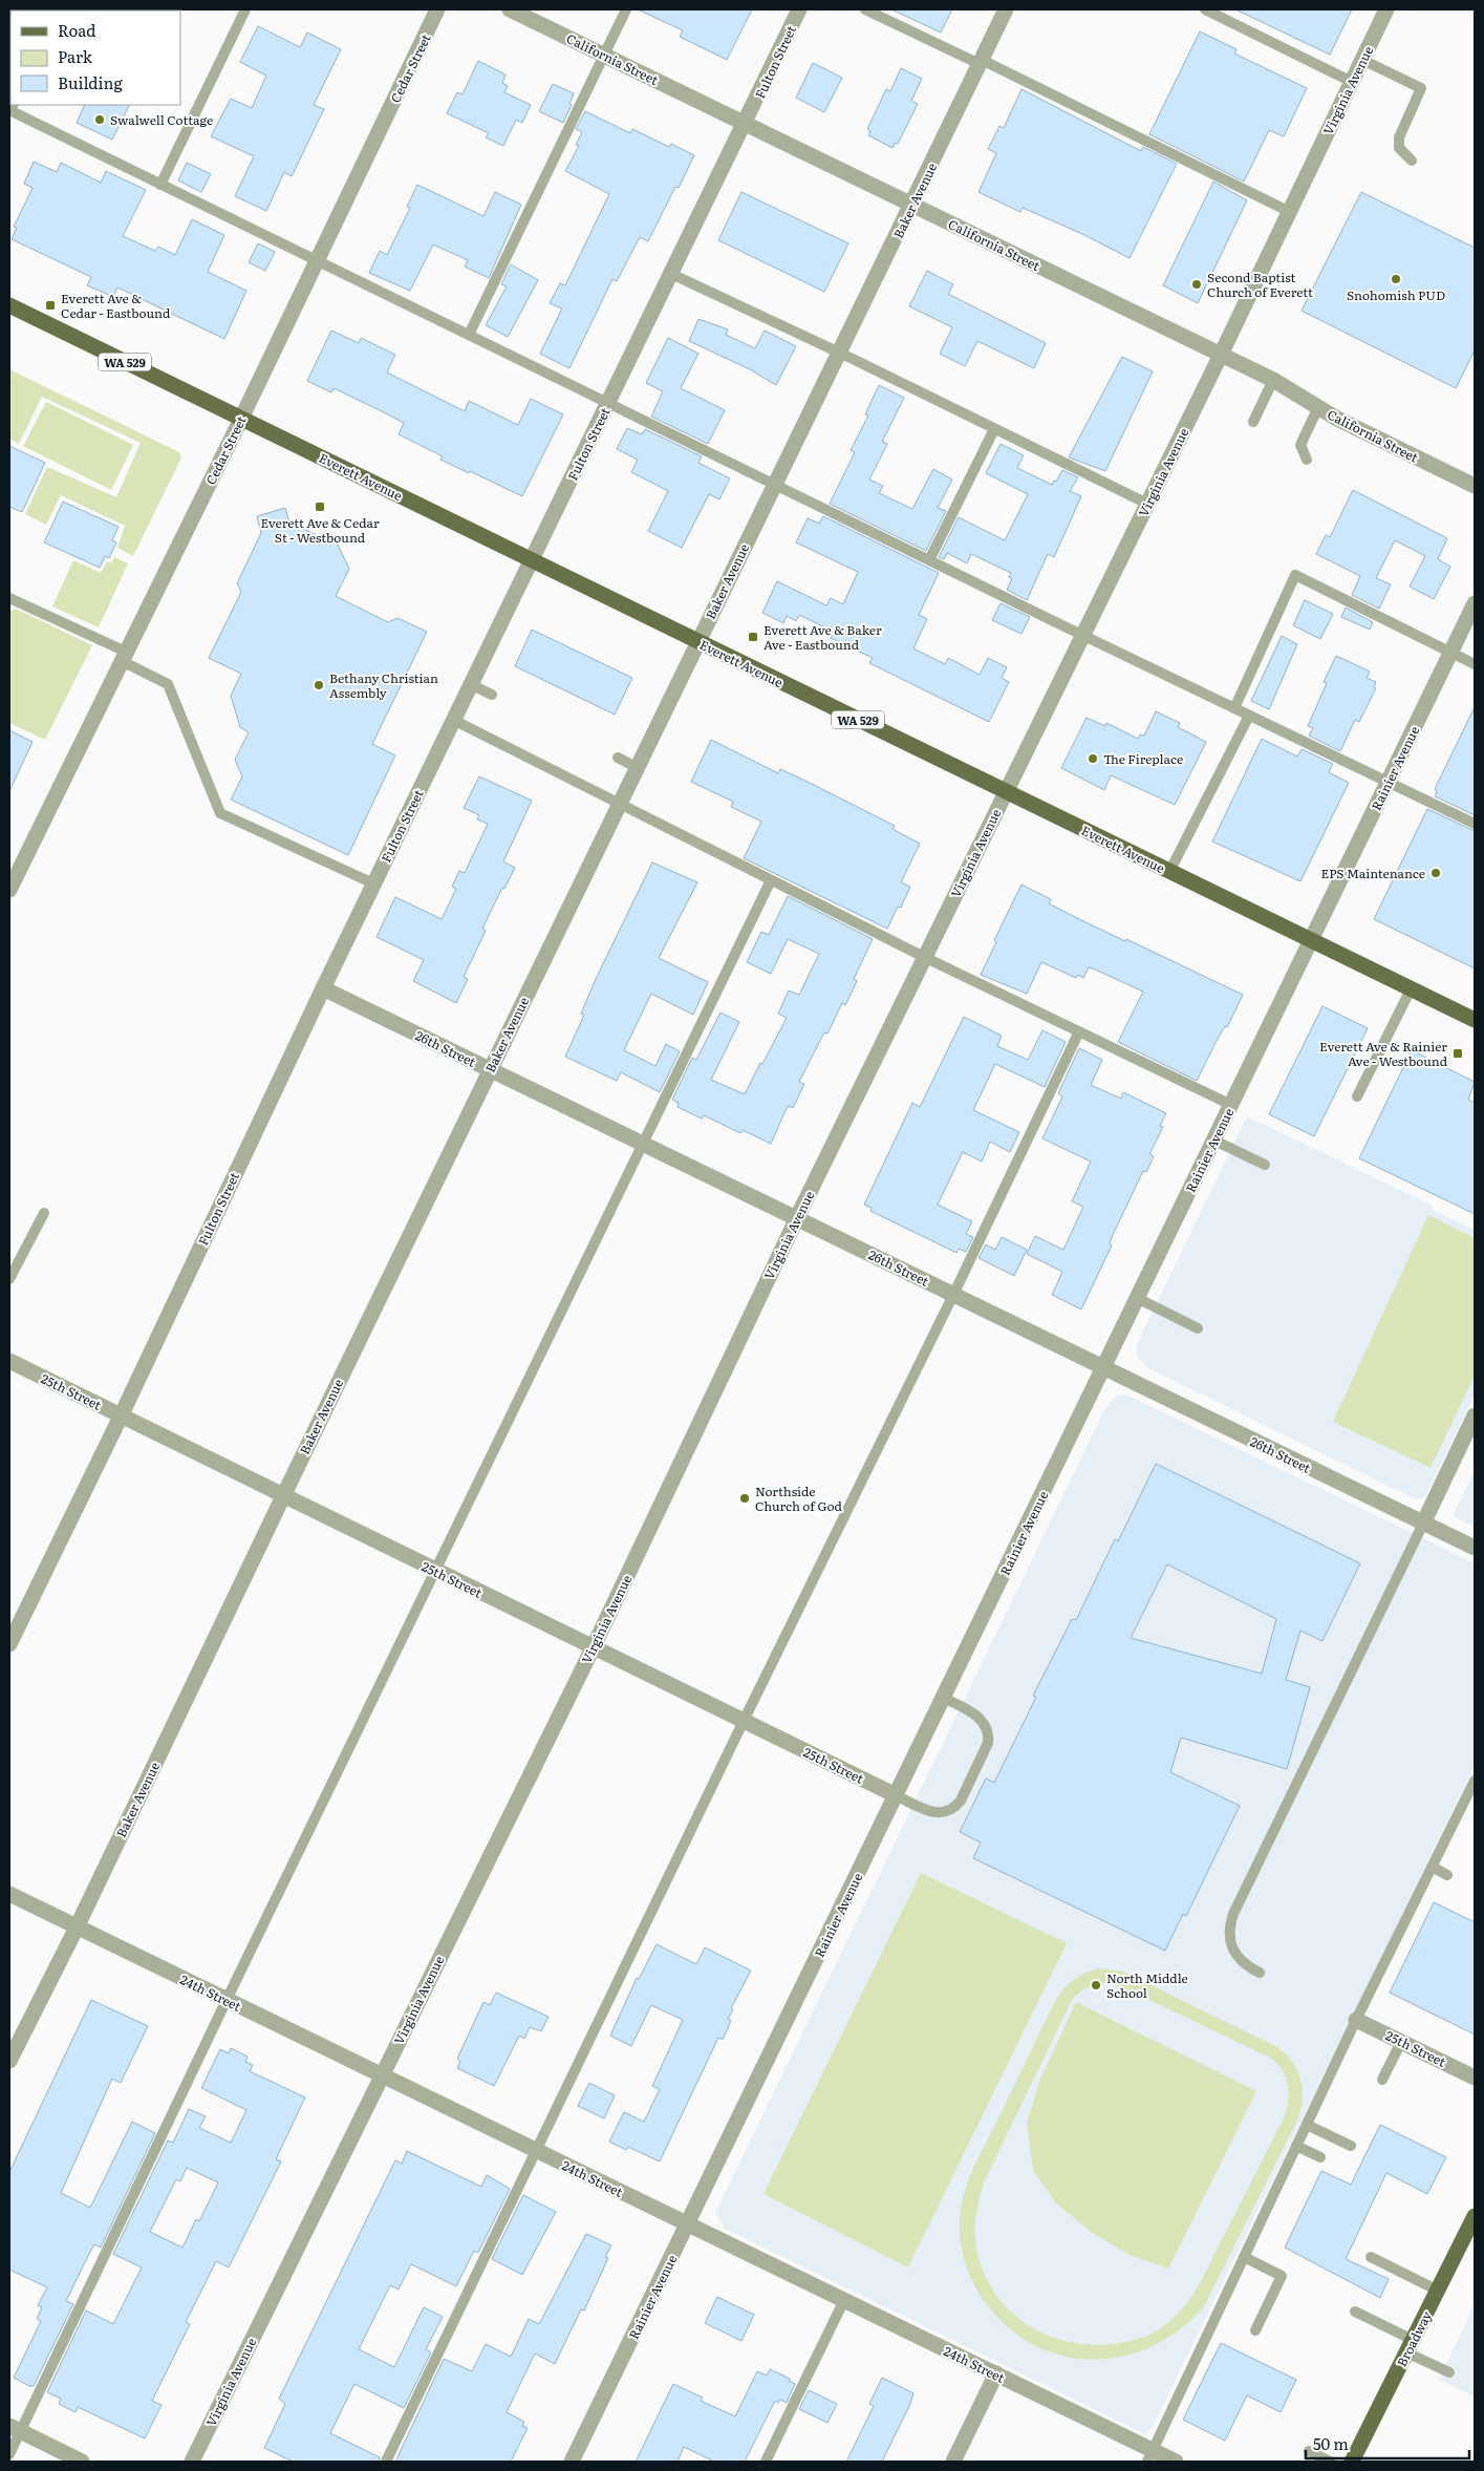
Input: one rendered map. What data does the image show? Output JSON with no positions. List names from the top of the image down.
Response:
{
  "streets": {
    "main road": ["WA 529", "Everett Avenue", "Broadway"],
    "street": [
      "California Street",
      "Fulton Street",
      "Cedar Street",
      "Virginia Avenue",
      "Baker Avenue",
      "Rainier Avenue",
      "26th Street",
      "25th Street",
      "24th Street"
    ]
  },
  "crossings": [
    ["California Street", "Fulton Street"],
    ["California Street", "Virginia Avenue"],
    ["California Street", "Baker Avenue"],
    ["Fulton Street", "Everett Avenue"],
    ["Fulton Street", "26th Street"],
    ["Fulton Street", "25th Street"],
    ["Cedar Street", "Everett Avenue"],
    ["Virginia Avenue", "Everett Avenue"],
    ["Virginia Avenue", "26th Street"],
    ["Virginia Avenue", "25th Street"],
    ["Virginia Avenue", "24th Street"],
    ["Baker Avenue", "Everett Avenue"],
    ["Baker Avenue", "26th Street"],
    ["Baker Avenue", "25th Street"],
    ["Baker Avenue", "24th Street"],
    ["Everett Avenue", "Rainier Avenue"],
    ["Rainier Avenue", "26th Street"],
    ["Rainier Avenue", "25th Street"],
    ["Rainier Avenue", "24th Street"]
  ],
  "places": {
    "other": [
      "Swalwell Cottage",
      "Snohomish PUD",
      "Second Baptist Church of Everett",
      "Bethany Christian Assembly",
      "The Fireplace",
      "EPS Maintenance",
      "Northside Church of God",
      "North Middle School"
    ],
    "transit": [
      "Everett Ave & Cedar - Eastbound",
      "Everett Ave & Cedar St - Westbound",
      "Everett Ave & Baker Ave - Eastbound",
      "Everett Ave & Rainier Ave - Westbound"
    ]
  },
  "legend": ["Road", "Park", "Building"],
  "scale_bar": "50 m"
}
